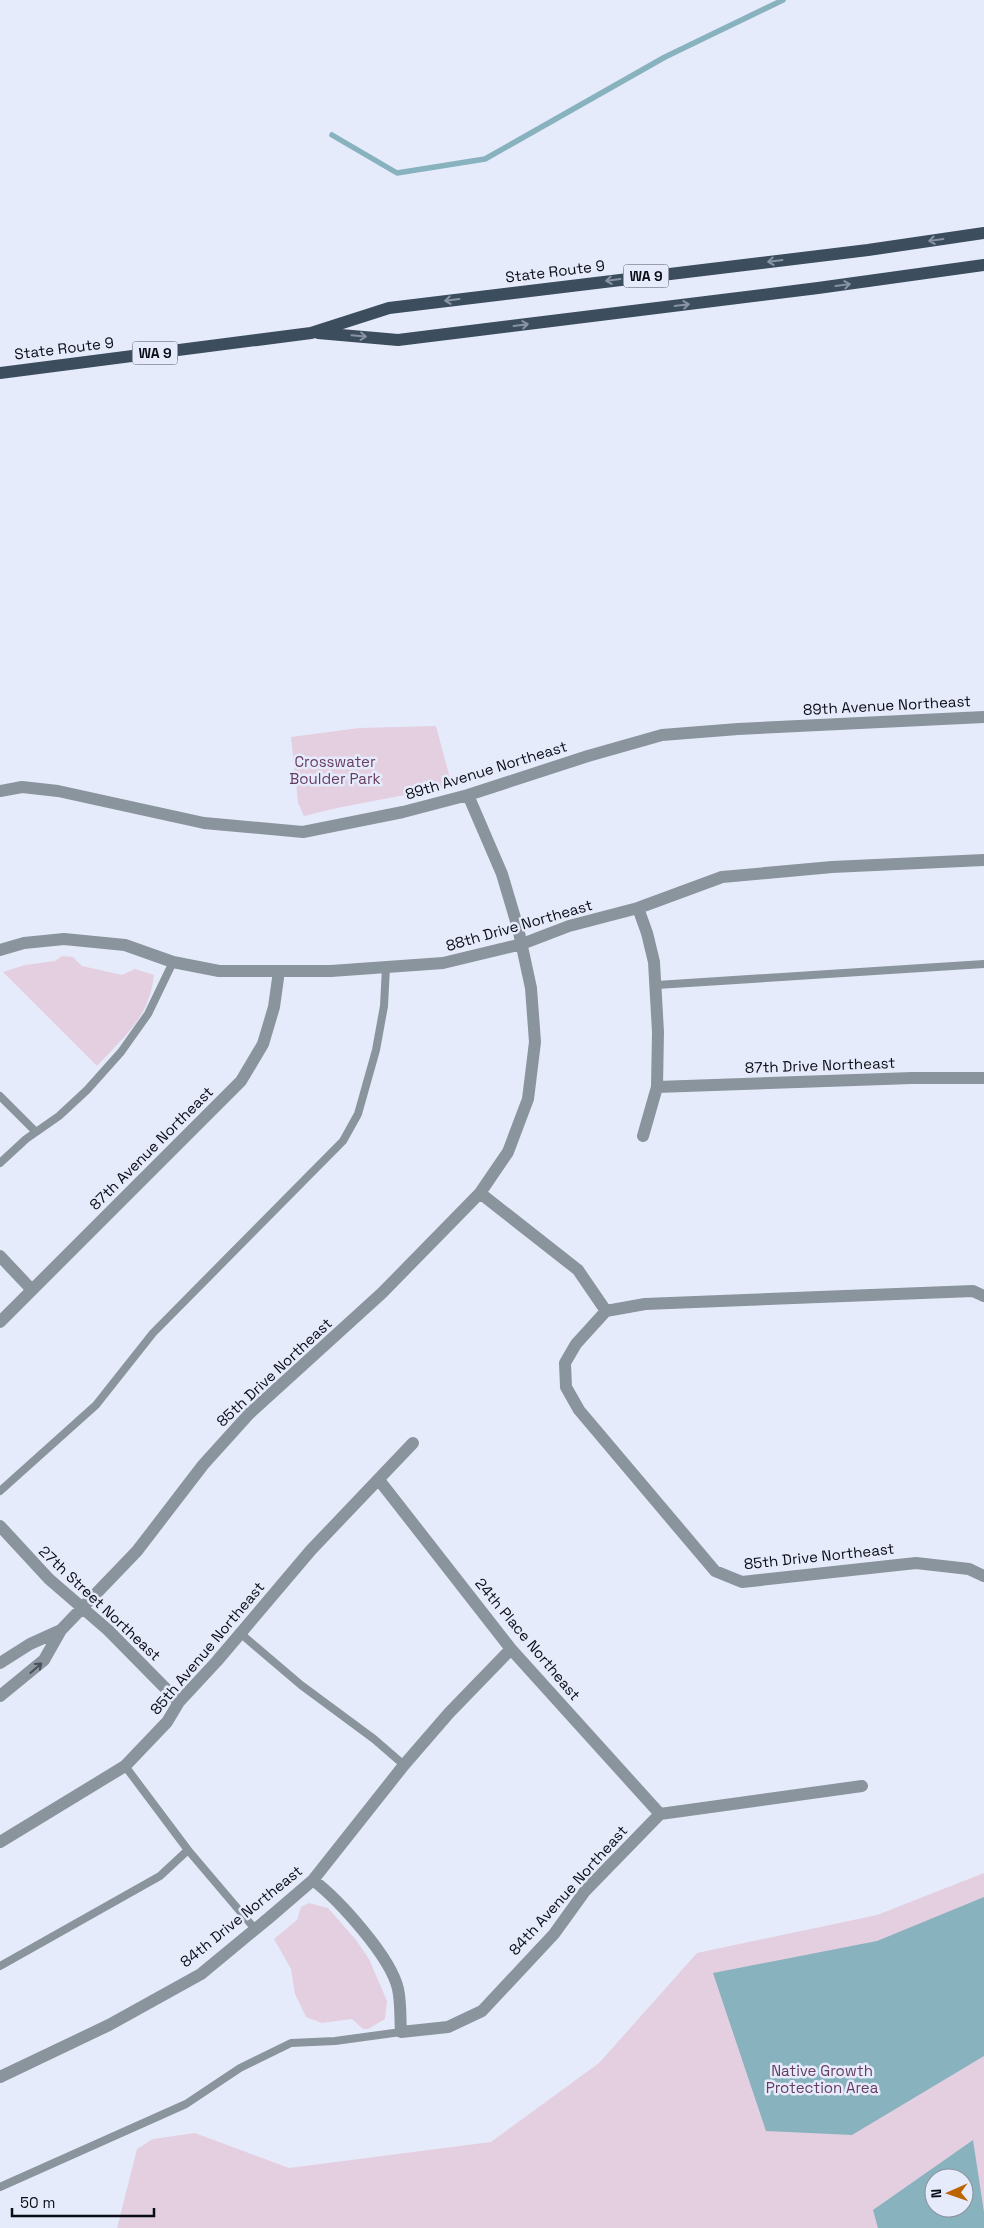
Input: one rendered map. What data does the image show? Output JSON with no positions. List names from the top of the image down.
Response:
{
  "streets": {
    "main road": ["State Route 9", "WA 9"],
    "street": [
      "89th Avenue Northeast",
      "88th Drive Northeast",
      "87th Drive Northeast",
      "87th Avenue Northeast",
      "85th Drive Northeast",
      "27th Street Northeast",
      "24th Place Northeast",
      "85th Avenue Northeast",
      "84th Avenue Northeast",
      "84th Drive Northeast"
    ]
  },
  "crossings": [
    ["89th Avenue Northeast", "85th Drive Northeast"],
    ["88th Drive Northeast", "87th Avenue Northeast"],
    ["88th Drive Northeast", "85th Drive Northeast"],
    ["85th Drive Northeast", "27th Street Northeast"],
    ["27th Street Northeast", "85th Avenue Northeast"],
    ["24th Place Northeast", "85th Avenue Northeast"],
    ["24th Place Northeast", "84th Avenue Northeast"],
    ["24th Place Northeast", "84th Drive Northeast"]
  ],
  "parks": ["Crosswater Boulder Park", "Native Growth Protection Area"],
  "scale_bar": "50 m",
  "north": "left"
}
